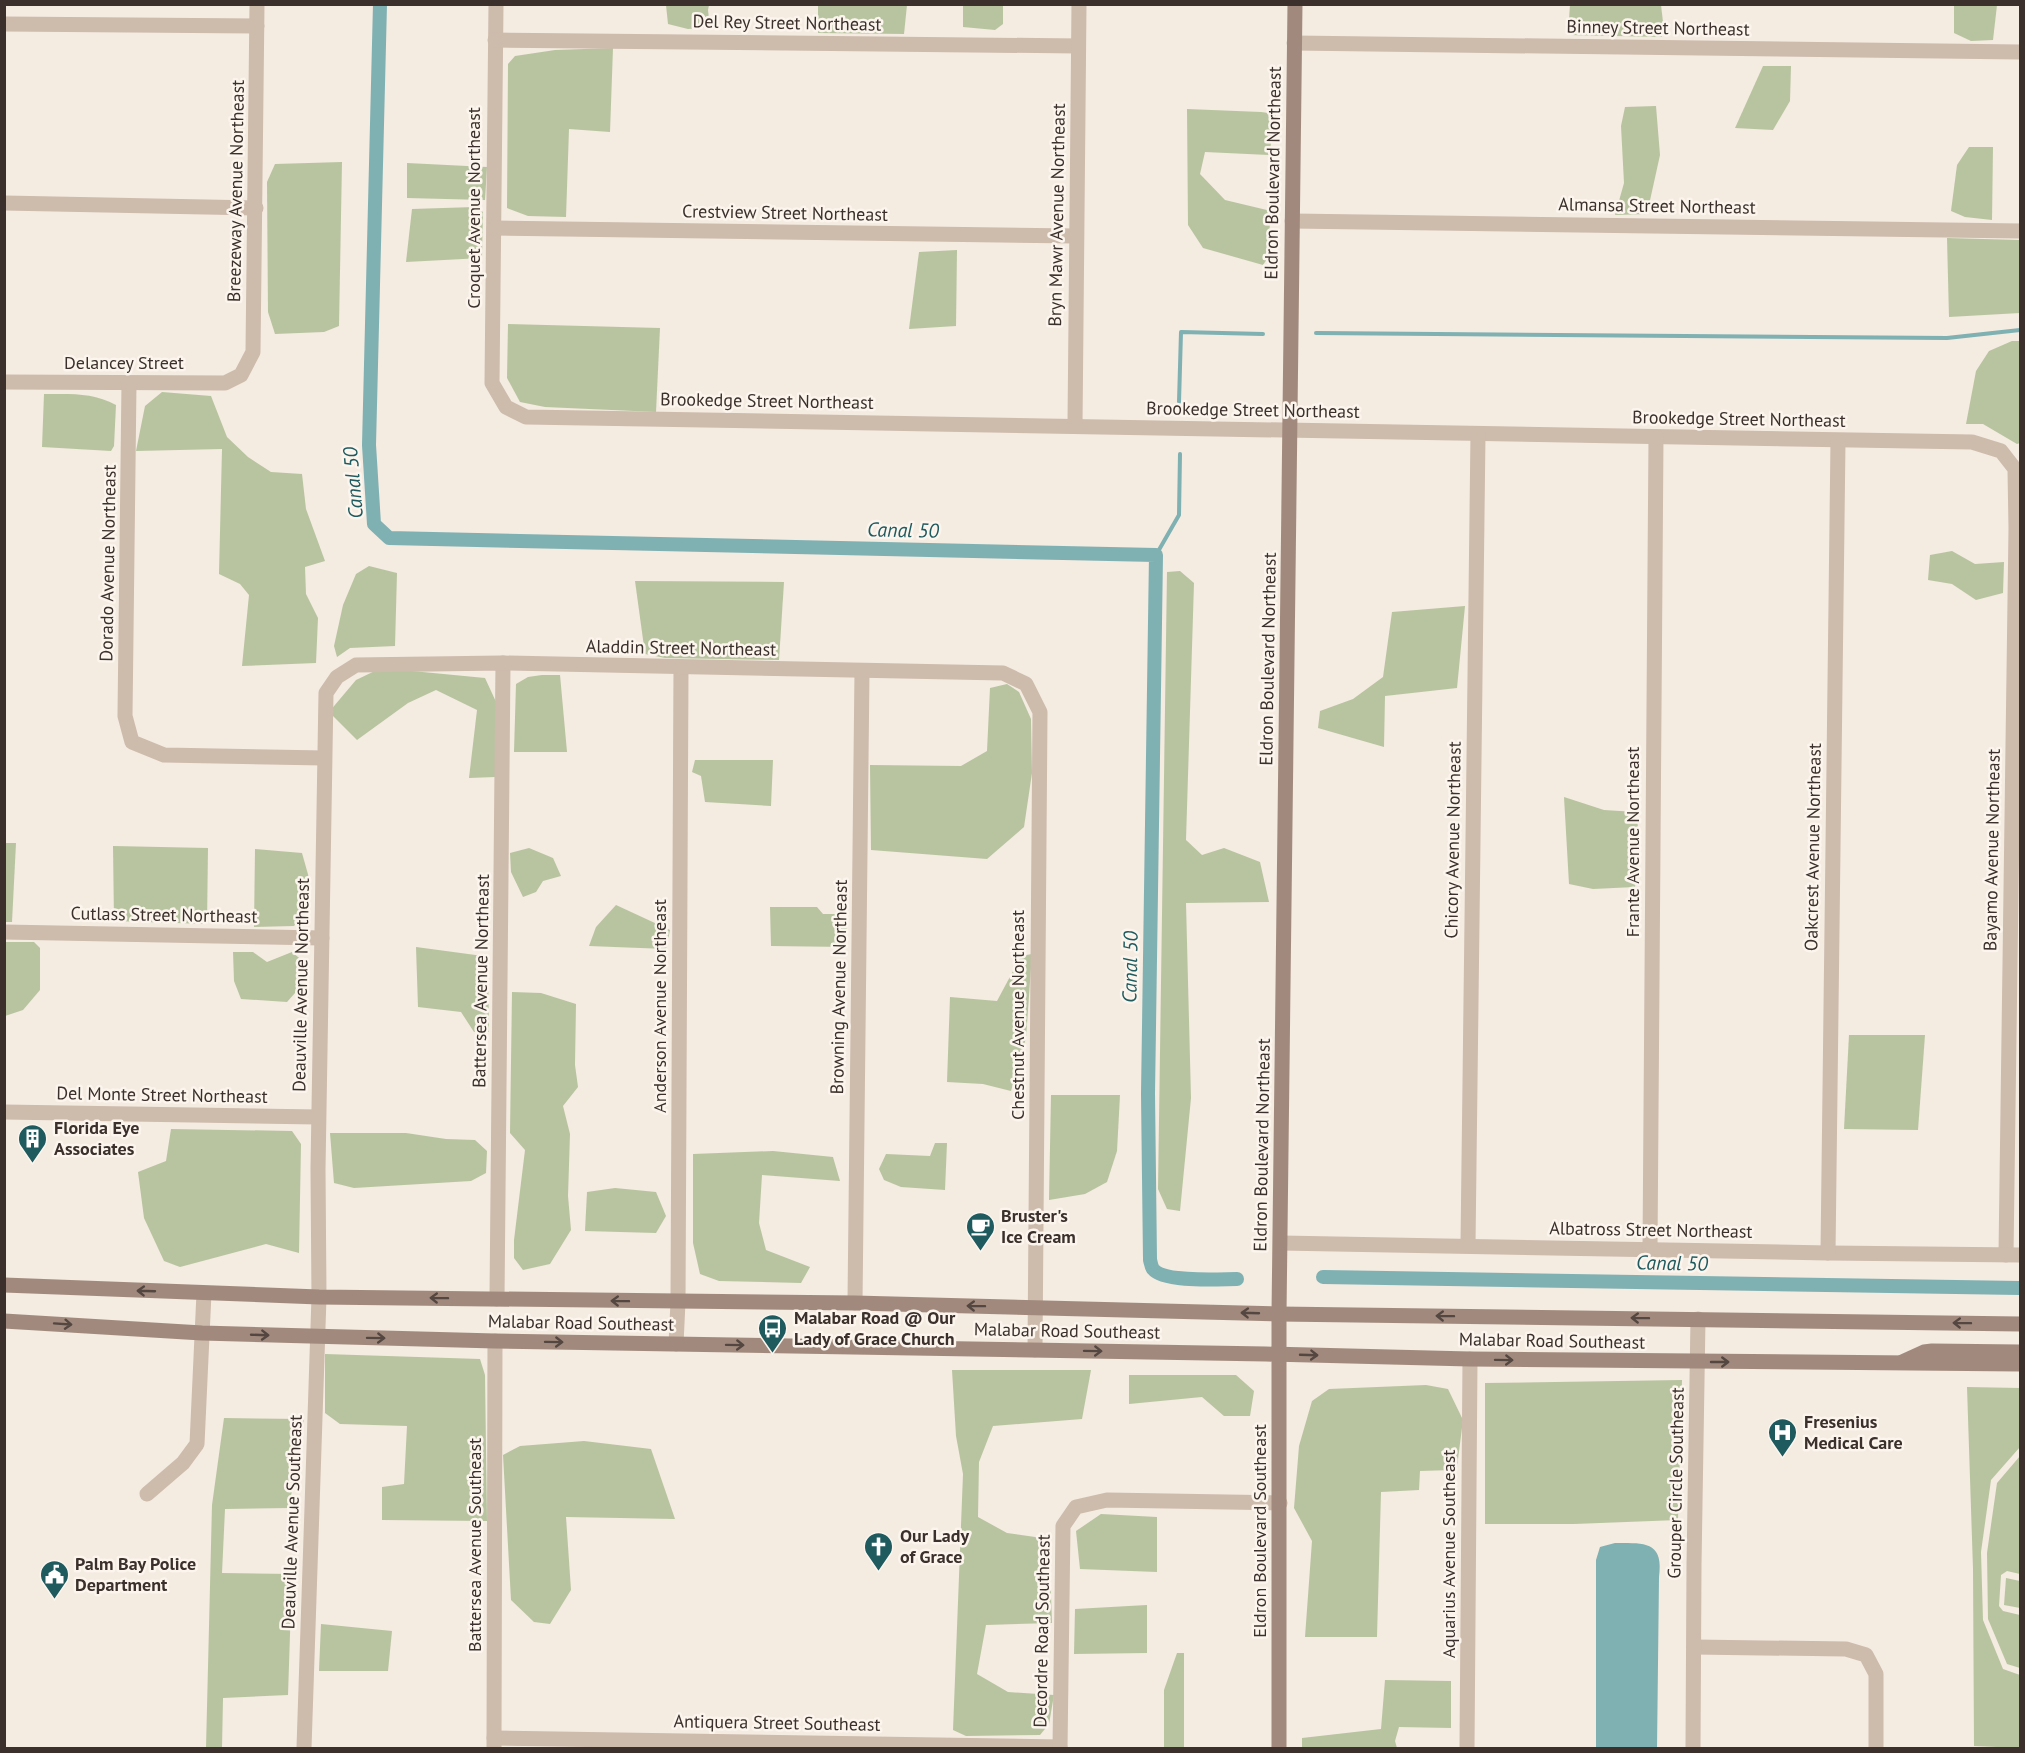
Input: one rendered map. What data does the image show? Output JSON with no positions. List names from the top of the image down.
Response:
{
  "streets": {
    "main road": ["Eldron Boulevard Northeast", "Malabar Road Southeast", "Eldron Boulevard Southeast"],
    "street": [
      "Del Rey Street Northeast",
      "Binney Street Northeast",
      "Breezeway Avenue Northeast",
      "Almansa Street Northeast",
      "Croquet Avenue Northeast",
      "Crestview Street Northeast",
      "Bryn Mawr Avenue Northeast",
      "Delancey Street",
      "Brookedge Street Northeast",
      "Dorado Avenue Northeast",
      "Aladdin Street Northeast",
      "Chicory Avenue Northeast",
      "Frante Avenue Northeast",
      "Oakcrest Avenue Northeast",
      "Bayamo Avenue Northeast",
      "Cutlass Street Northeast",
      "Battersea Avenue Northeast",
      "Deauville Avenue Northeast",
      "Browning Avenue Northeast",
      "Anderson Avenue Northeast",
      "Chestnut Avenue Northeast",
      "Del Monte Street Northeast",
      "Albatross Street Northeast",
      "Grouper Circle Southeast",
      "Deauville Avenue Southeast",
      "Battersea Avenue Southeast",
      "Aquarius Avenue Southeast",
      "Decordre Road Southeast",
      "Antiquera Street Southeast"
    ]
  },
  "crossings": [
    ["Del Rey Street Northeast", "Croquet Avenue Northeast"],
    ["Del Rey Street Northeast", "Bryn Mawr Avenue Northeast"],
    ["Binney Street Northeast", "Eldron Boulevard Northeast"],
    ["Eldron Boulevard Northeast", "Almansa Street Northeast"],
    ["Eldron Boulevard Northeast", "Brookedge Street Northeast"],
    ["Eldron Boulevard Northeast", "Albatross Street Northeast"],
    ["Eldron Boulevard Northeast", "Malabar Road Southeast"],
    ["Eldron Boulevard Northeast", "Eldron Boulevard Southeast"],
    ["Breezeway Avenue Northeast", "Delancey Street"],
    ["Croquet Avenue Northeast", "Crestview Street Northeast"],
    ["Croquet Avenue Northeast", "Brookedge Street Northeast"],
    ["Crestview Street Northeast", "Bryn Mawr Avenue Northeast"],
    ["Bryn Mawr Avenue Northeast", "Brookedge Street Northeast"],
    ["Delancey Street", "Dorado Avenue Northeast"],
    ["Brookedge Street Northeast", "Chicory Avenue Northeast"],
    ["Brookedge Street Northeast", "Frante Avenue Northeast"],
    ["Brookedge Street Northeast", "Oakcrest Avenue Northeast"],
    ["Brookedge Street Northeast", "Bayamo Avenue Northeast"],
    ["Dorado Avenue Northeast", "Deauville Avenue Northeast"],
    ["Aladdin Street Northeast", "Battersea Avenue Northeast"],
    ["Aladdin Street Northeast", "Deauville Avenue Northeast"],
    ["Aladdin Street Northeast", "Browning Avenue Northeast"],
    ["Aladdin Street Northeast", "Anderson Avenue Northeast"],
    ["Aladdin Street Northeast", "Chestnut Avenue Northeast"],
    ["Chicory Avenue Northeast", "Albatross Street Northeast"],
    ["Frante Avenue Northeast", "Albatross Street Northeast"],
    ["Oakcrest Avenue Northeast", "Albatross Street Northeast"],
    ["Bayamo Avenue Northeast", "Albatross Street Northeast"],
    ["Cutlass Street Northeast", "Deauville Avenue Northeast"],
    ["Battersea Avenue Northeast", "Malabar Road Southeast"],
    ["Deauville Avenue Northeast", "Del Monte Street Northeast"],
    ["Deauville Avenue Northeast", "Malabar Road Southeast"],
    ["Deauville Avenue Northeast", "Deauville Avenue Southeast"],
    ["Browning Avenue Northeast", "Malabar Road Southeast"],
    ["Anderson Avenue Northeast", "Malabar Road Southeast"],
    ["Chestnut Avenue Northeast", "Malabar Road Southeast"],
    ["Malabar Road Southeast", "Grouper Circle Southeast"],
    ["Malabar Road Southeast", "Deauville Avenue Southeast"],
    ["Malabar Road Southeast", "Eldron Boulevard Southeast"],
    ["Malabar Road Southeast", "Battersea Avenue Southeast"],
    ["Malabar Road Southeast", "Aquarius Avenue Southeast"],
    ["Eldron Boulevard Southeast", "Decordre Road Southeast"],
    ["Battersea Avenue Southeast", "Antiquera Street Southeast"],
    ["Decordre Road Southeast", "Antiquera Street Southeast"]
  ],
  "water": ["Canal 50"],
  "places": {
    "building": ["Florida Eye Associates"],
    "cafe": ["Bruster's Ice Cream"],
    "bus stop": ["Malabar Road @ Our Lady of Grace Church"],
    "hospital": ["Fresenius Medical Care"],
    "church": ["Our Lady of Grace"],
    "public building": ["Palm Bay Police Department"]
  }
}
